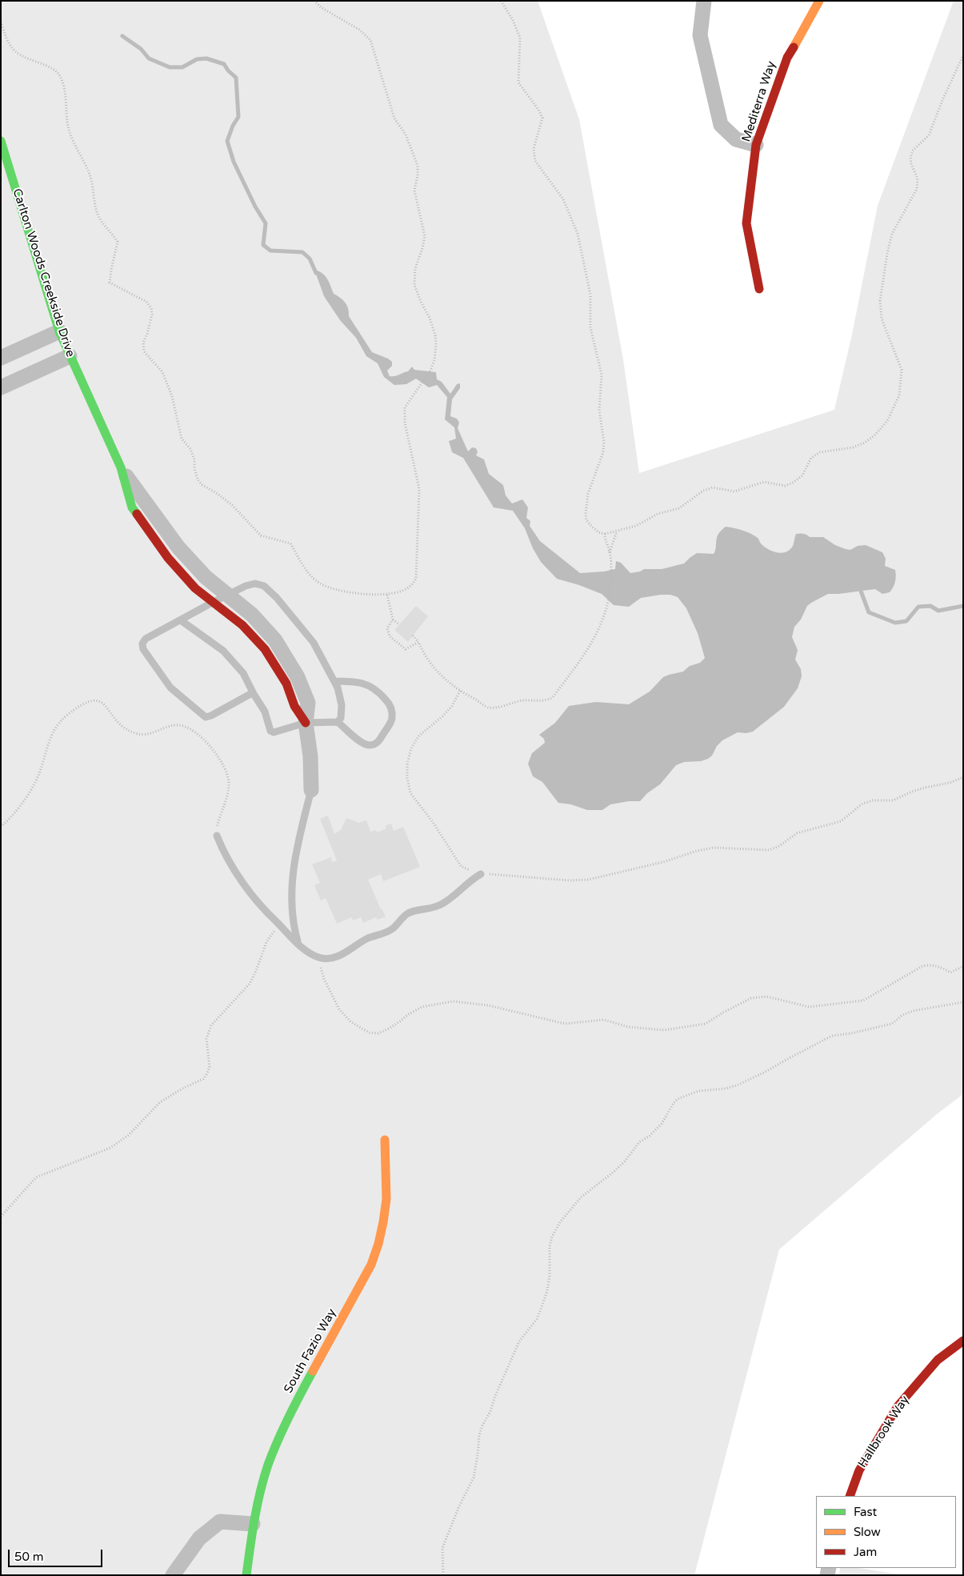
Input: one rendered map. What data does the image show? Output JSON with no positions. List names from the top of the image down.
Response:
{
  "streets": {
    "street": [
      "Mediterra Way",
      "Carlton Woods Creekside Drive",
      "South Fazio Way",
      "Hallbrook Way"
    ]
  },
  "legend": ["Fast", "Slow", "Jam"],
  "scale_bar": "50 m"
}
